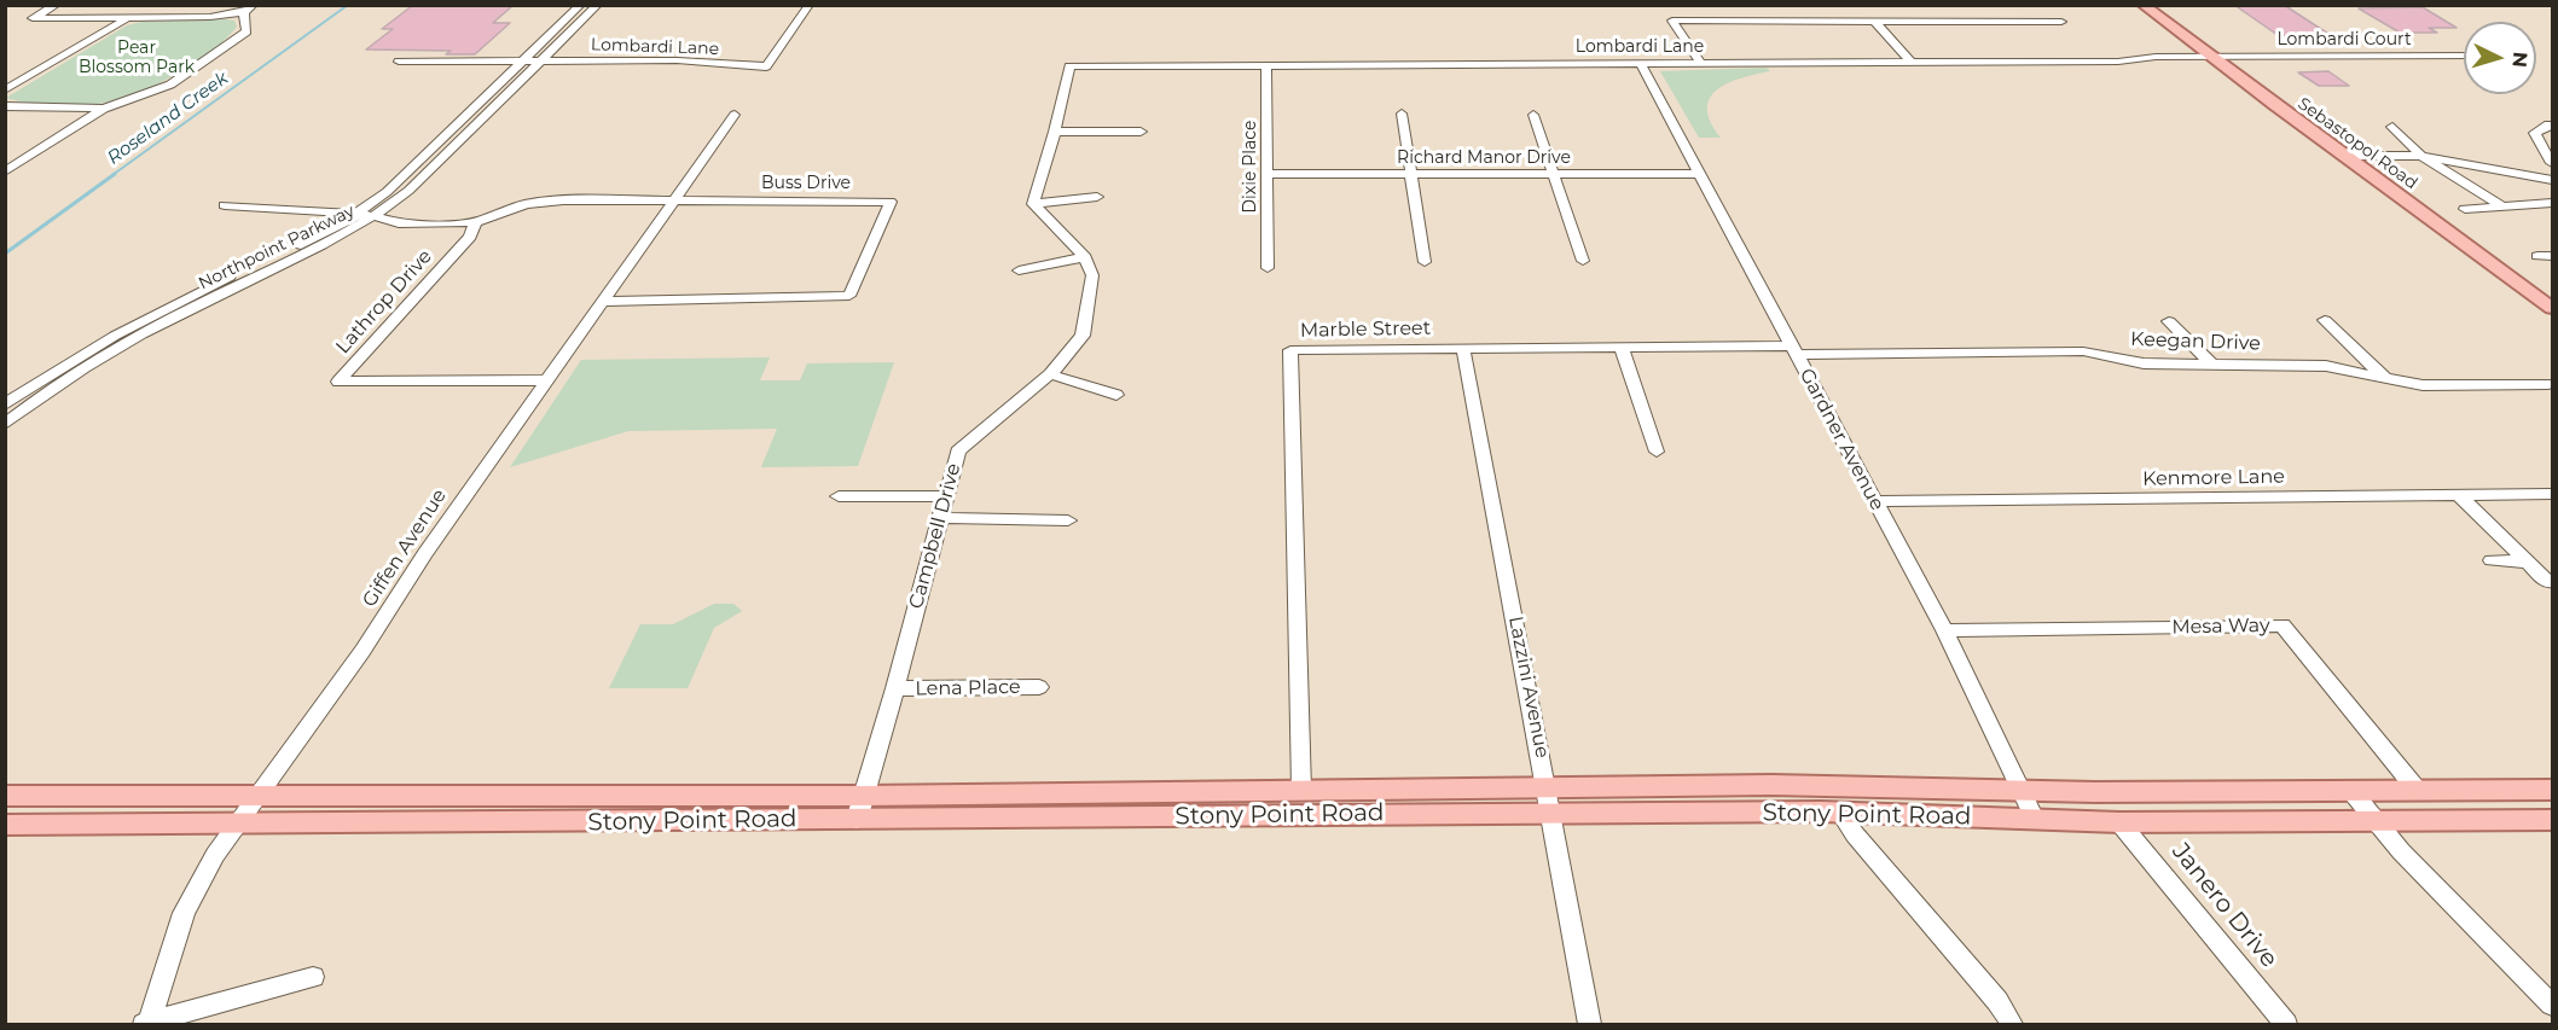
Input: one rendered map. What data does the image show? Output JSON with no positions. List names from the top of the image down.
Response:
{
  "streets": {
    "main road": ["Sebastopol Road", "Stony Point Road"],
    "street": [
      "Lombardi Court",
      "Lombardi Lane",
      "Richard Manor Drive",
      "Dixie Place",
      "Buss Drive",
      "Northpoint Parkway",
      "Lathrop Drive",
      "Marble Street",
      "Keegan Drive",
      "Gardner Avenue",
      "Kenmore Lane",
      "Campbell Drive",
      "Giffen Avenue",
      "Mesa Way",
      "Lazzini Avenue",
      "Lena Place",
      "Janero Drive"
    ]
  },
  "crossings": [
    ["Lombardi Court", "Lombardi Lane"],
    ["Lombardi Court", "Sebastopol Road"],
    ["Lombardi Lane", "Sebastopol Road"],
    ["Lombardi Lane", "Dixie Place"],
    ["Lombardi Lane", "Northpoint Parkway"],
    ["Lombardi Lane", "Gardner Avenue"],
    ["Richard Manor Drive", "Dixie Place"],
    ["Richard Manor Drive", "Gardner Avenue"],
    ["Buss Drive", "Northpoint Parkway"],
    ["Buss Drive", "Lathrop Drive"],
    ["Buss Drive", "Giffen Avenue"],
    ["Lathrop Drive", "Giffen Avenue"],
    ["Marble Street", "Keegan Drive"],
    ["Marble Street", "Gardner Avenue"],
    ["Marble Street", "Lazzini Avenue"],
    ["Marble Street", "Stony Point Road"],
    ["Keegan Drive", "Gardner Avenue"],
    ["Gardner Avenue", "Kenmore Lane"],
    ["Gardner Avenue", "Mesa Way"],
    ["Gardner Avenue", "Stony Point Road"],
    ["Campbell Drive", "Lena Place"],
    ["Campbell Drive", "Stony Point Road"],
    ["Giffen Avenue", "Stony Point Road"],
    ["Mesa Way", "Stony Point Road"],
    ["Lazzini Avenue", "Stony Point Road"],
    ["Stony Point Road", "Janero Drive"]
  ],
  "water": ["Roseland Creek"],
  "parks": ["Pear Blossom Park"],
  "north": "right"
}
